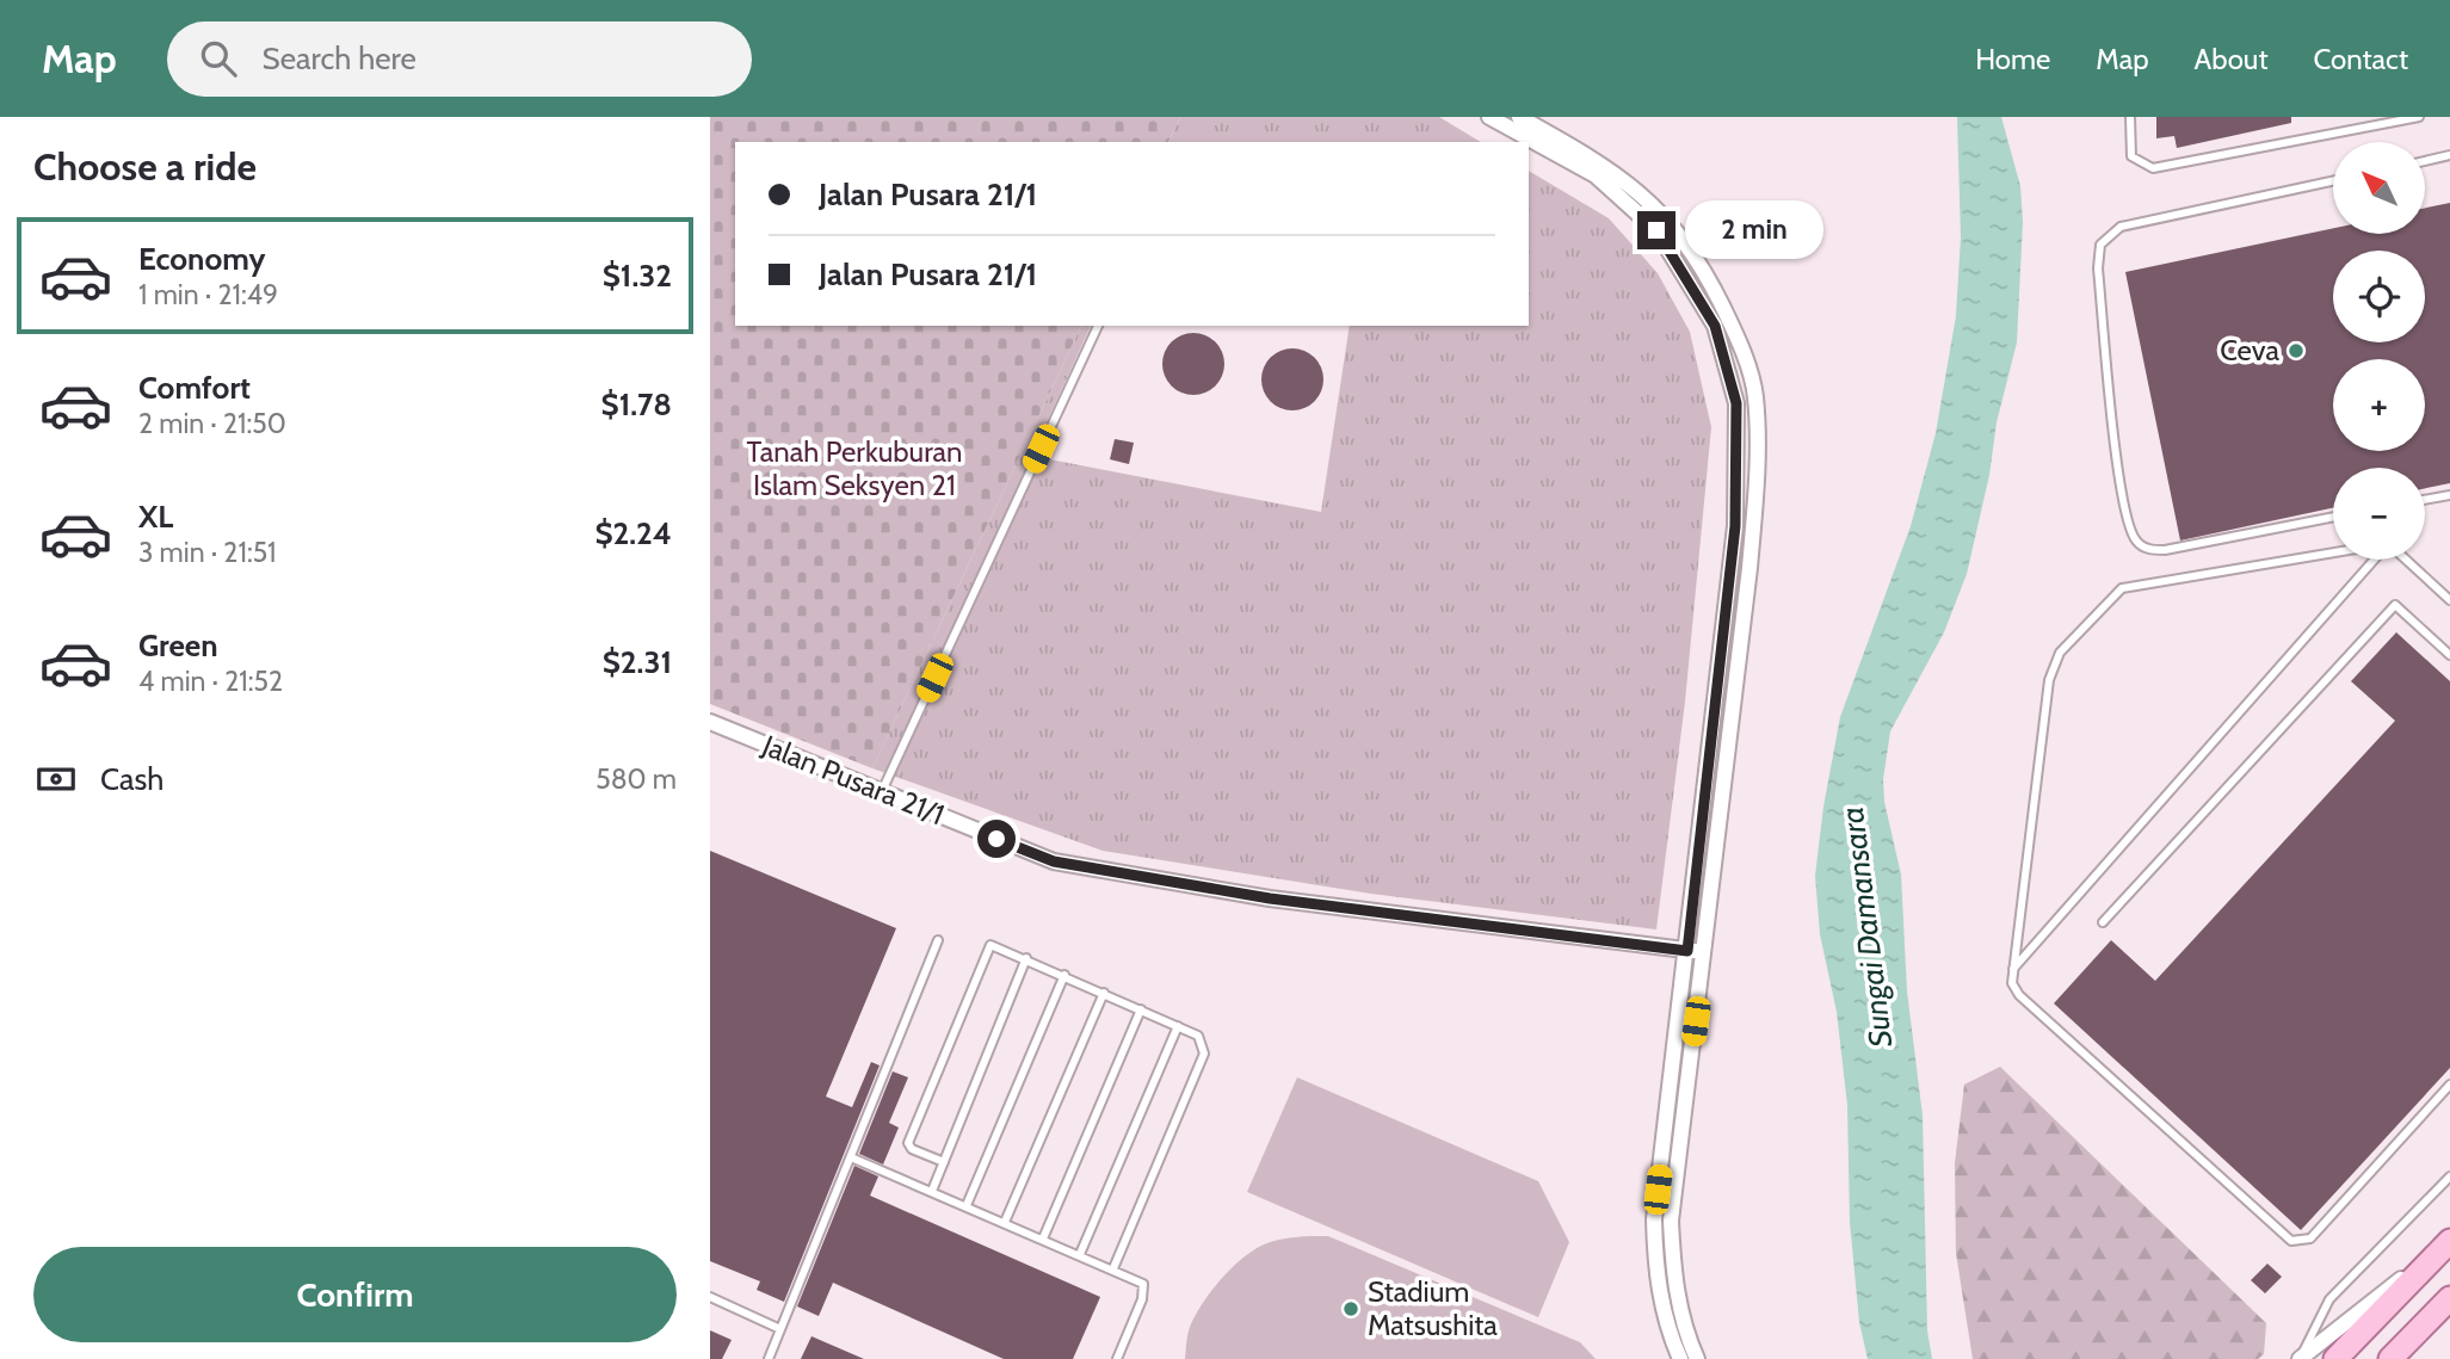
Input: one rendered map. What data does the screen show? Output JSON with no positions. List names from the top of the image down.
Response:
{
  "streets": {
    "street": ["Jalan Pusara 21/1"]
  },
  "water": ["Sungai Damansara"],
  "parks": ["Tanah Perkuburan Islam Seksyen 21"],
  "places": ["Ceva", "Stadium Matsushita"],
  "north": "top left",
  "page": {
    "header": "Map",
    "search": "Search here",
    "nav": [
      "Home",
      "Map",
      "About",
      "Contact"
    ],
    "heading": "Choose a ride",
    "map_buttons": ["+", "−"],
    "banner": ["Jalan Pusara 21/1", "Jalan Pusara 21/1"],
    "bubble": "2 min",
    "list": [
      {
        "name": "Economy",
        "note": "1 min · 21:49",
        "value": "$1.32"
      },
      {
        "name": "Comfort",
        "note": "2 min · 21:50",
        "value": "$1.78"
      },
      {
        "name": "XL",
        "note": "3 min · 21:51",
        "value": "$2.24"
      },
      {
        "name": "Green",
        "note": "4 min · 21:52",
        "value": "$2.31"
      }
    ],
    "pay": ["Cash", "580 m"],
    "buttons": "Confirm"
  }
}
